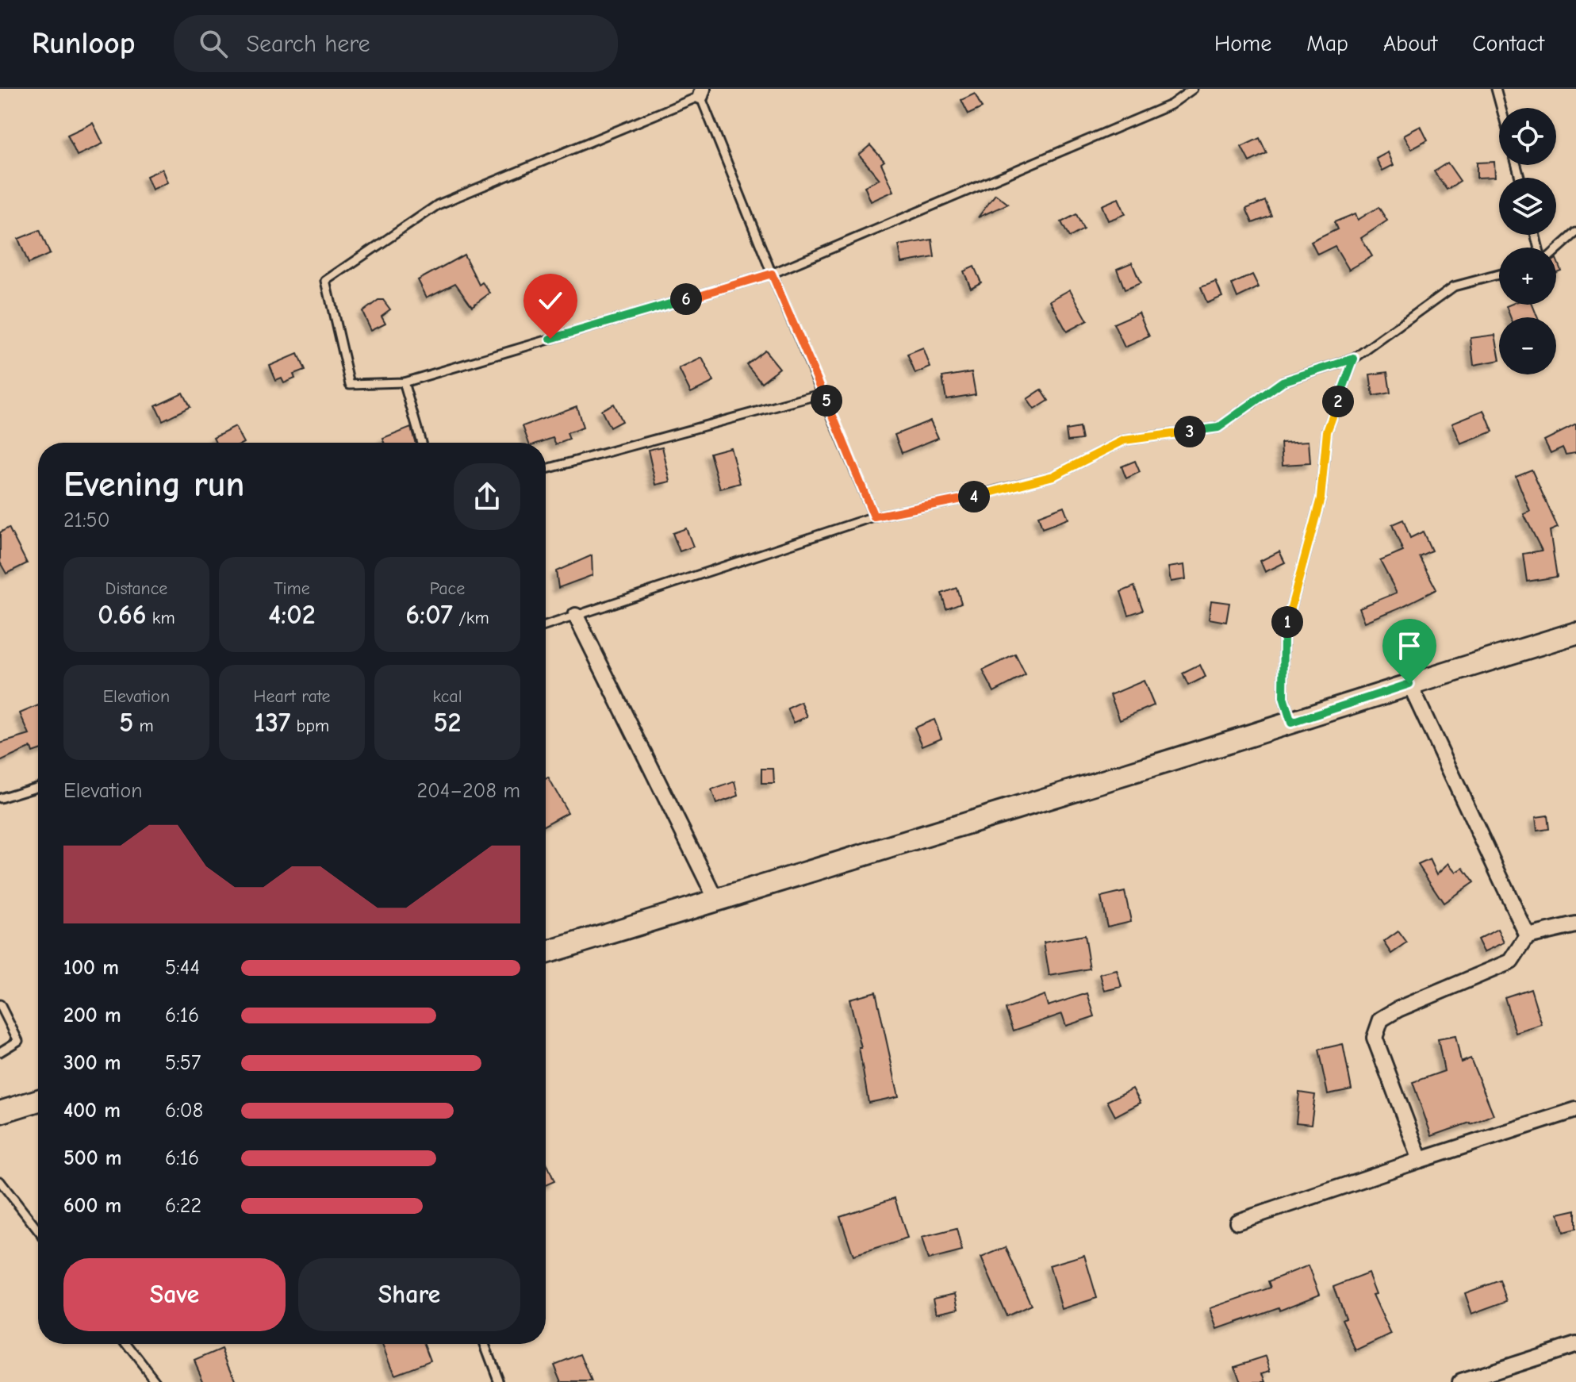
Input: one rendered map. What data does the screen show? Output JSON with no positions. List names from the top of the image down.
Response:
{
  "page": {
    "header": "Runloop",
    "search": "Search here",
    "nav": [
      "Home",
      "Map",
      "About",
      "Contact"
    ],
    "map_buttons": ["+", "−"],
    "pins": [
      "6",
      "5",
      "2",
      "3",
      "4",
      "1"
    ],
    "heading": ["Evening run", "21:50"],
    "stats": [
      ["Distance", "0.66 km"],
      ["Time", "4:02"],
      ["Pace", "6:07 /km"],
      ["Elevation", "5 m"],
      ["Heart rate", "137 bpm"],
      ["kcal", "52"]
    ],
    "chart": ["Elevation", "204–208 m"],
    "list": [
      {
        "name": "100 m",
        "note": "5:44"
      },
      {
        "name": "200 m",
        "note": "6:16"
      },
      {
        "name": "300 m",
        "note": "5:57"
      },
      {
        "name": "400 m",
        "note": "6:08"
      },
      {
        "name": "500 m",
        "note": "6:16"
      },
      {
        "name": "600 m",
        "note": "6:22"
      }
    ],
    "buttons": ["Save", "Share"]
  }
}
